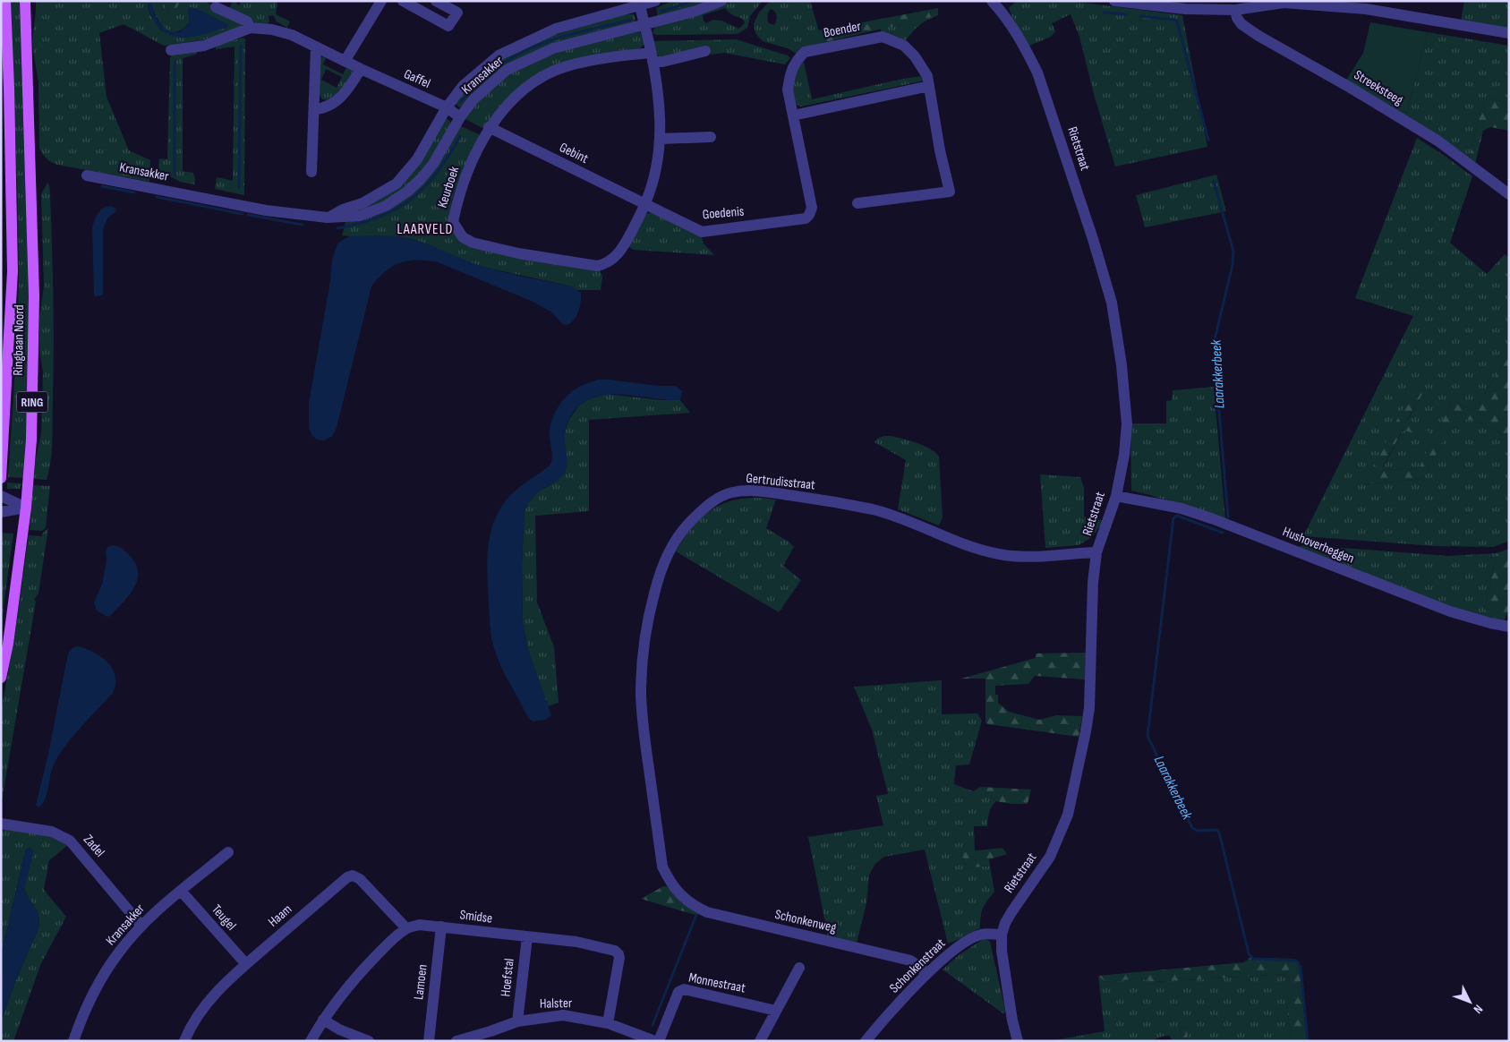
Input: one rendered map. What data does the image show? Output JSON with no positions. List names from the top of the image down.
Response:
{
  "streets": {
    "main road": ["Ringbaan Noord", "RING"],
    "street": [
      "Boender",
      "Kransakker",
      "Gaffel",
      "Streeksteeg",
      "Rietstraat",
      "Gebint",
      "Keurboek",
      "Goedenis",
      "Gertrudisstraat",
      "Hushoverheggen",
      "Zadel",
      "Haam",
      "Smidse",
      "Teugel",
      "Schonkenweg",
      "Schonkenstraat",
      "Hoefstal",
      "Lamoen",
      "Monnestraat",
      "Halster"
    ]
  },
  "crossings": [
    ["Boender", "Goedenis"],
    ["Kransakker", "Gaffel"],
    ["Kransakker", "Keurboek"],
    ["Kransakker", "Zadel"],
    ["Kransakker", "Teugel"],
    ["Rietstraat", "Gertrudisstraat"],
    ["Rietstraat", "Hushoverheggen"],
    ["Rietstraat", "Schonkenstraat"],
    ["Gebint", "Keurboek"],
    ["Gebint", "Goedenis"],
    ["Keurboek", "Goedenis"],
    ["Gertrudisstraat", "Schonkenweg"],
    ["Haam", "Smidse"],
    ["Haam", "Teugel"],
    ["Smidse", "Hoefstal"],
    ["Smidse", "Lamoen"],
    ["Smidse", "Halster"],
    ["Schonkenweg", "Schonkenstraat"],
    ["Hoefstal", "Halster"]
  ],
  "districts": ["LAARVELD"],
  "water": ["Laarakkerbeek"],
  "north": "bottom right"
}
